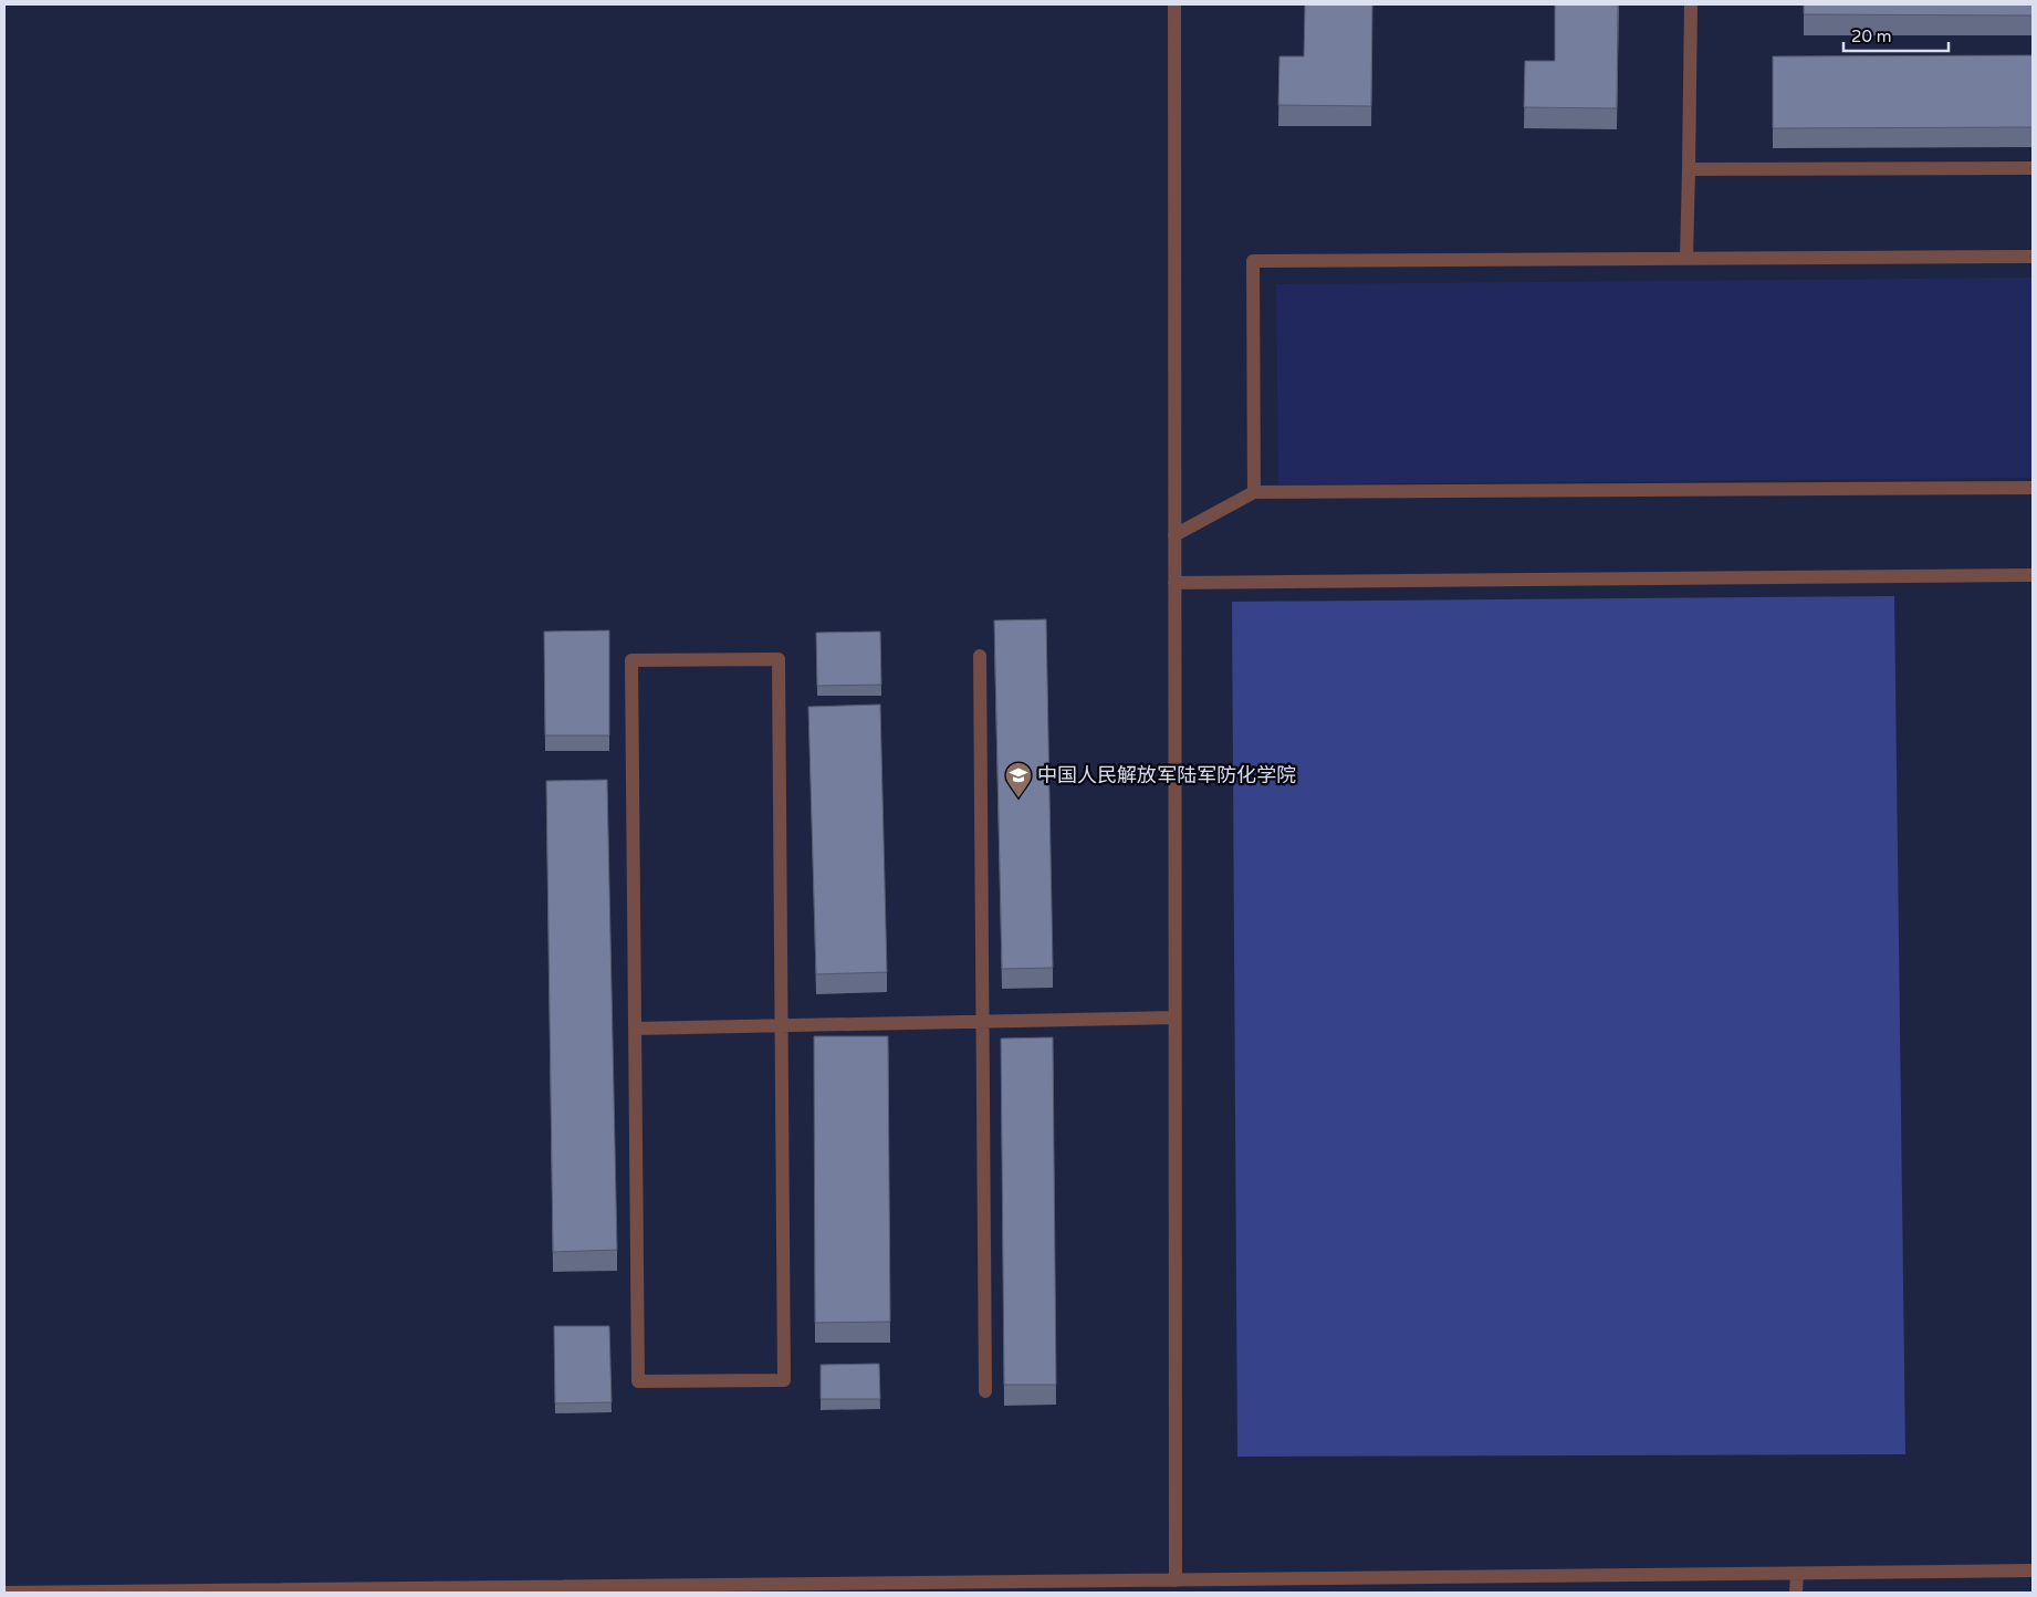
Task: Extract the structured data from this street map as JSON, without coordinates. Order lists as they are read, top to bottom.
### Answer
{
  "places": {
    "school or university": ["中国人民解放军陆军防化学院"]
  },
  "scale_bar": "20 m"
}
